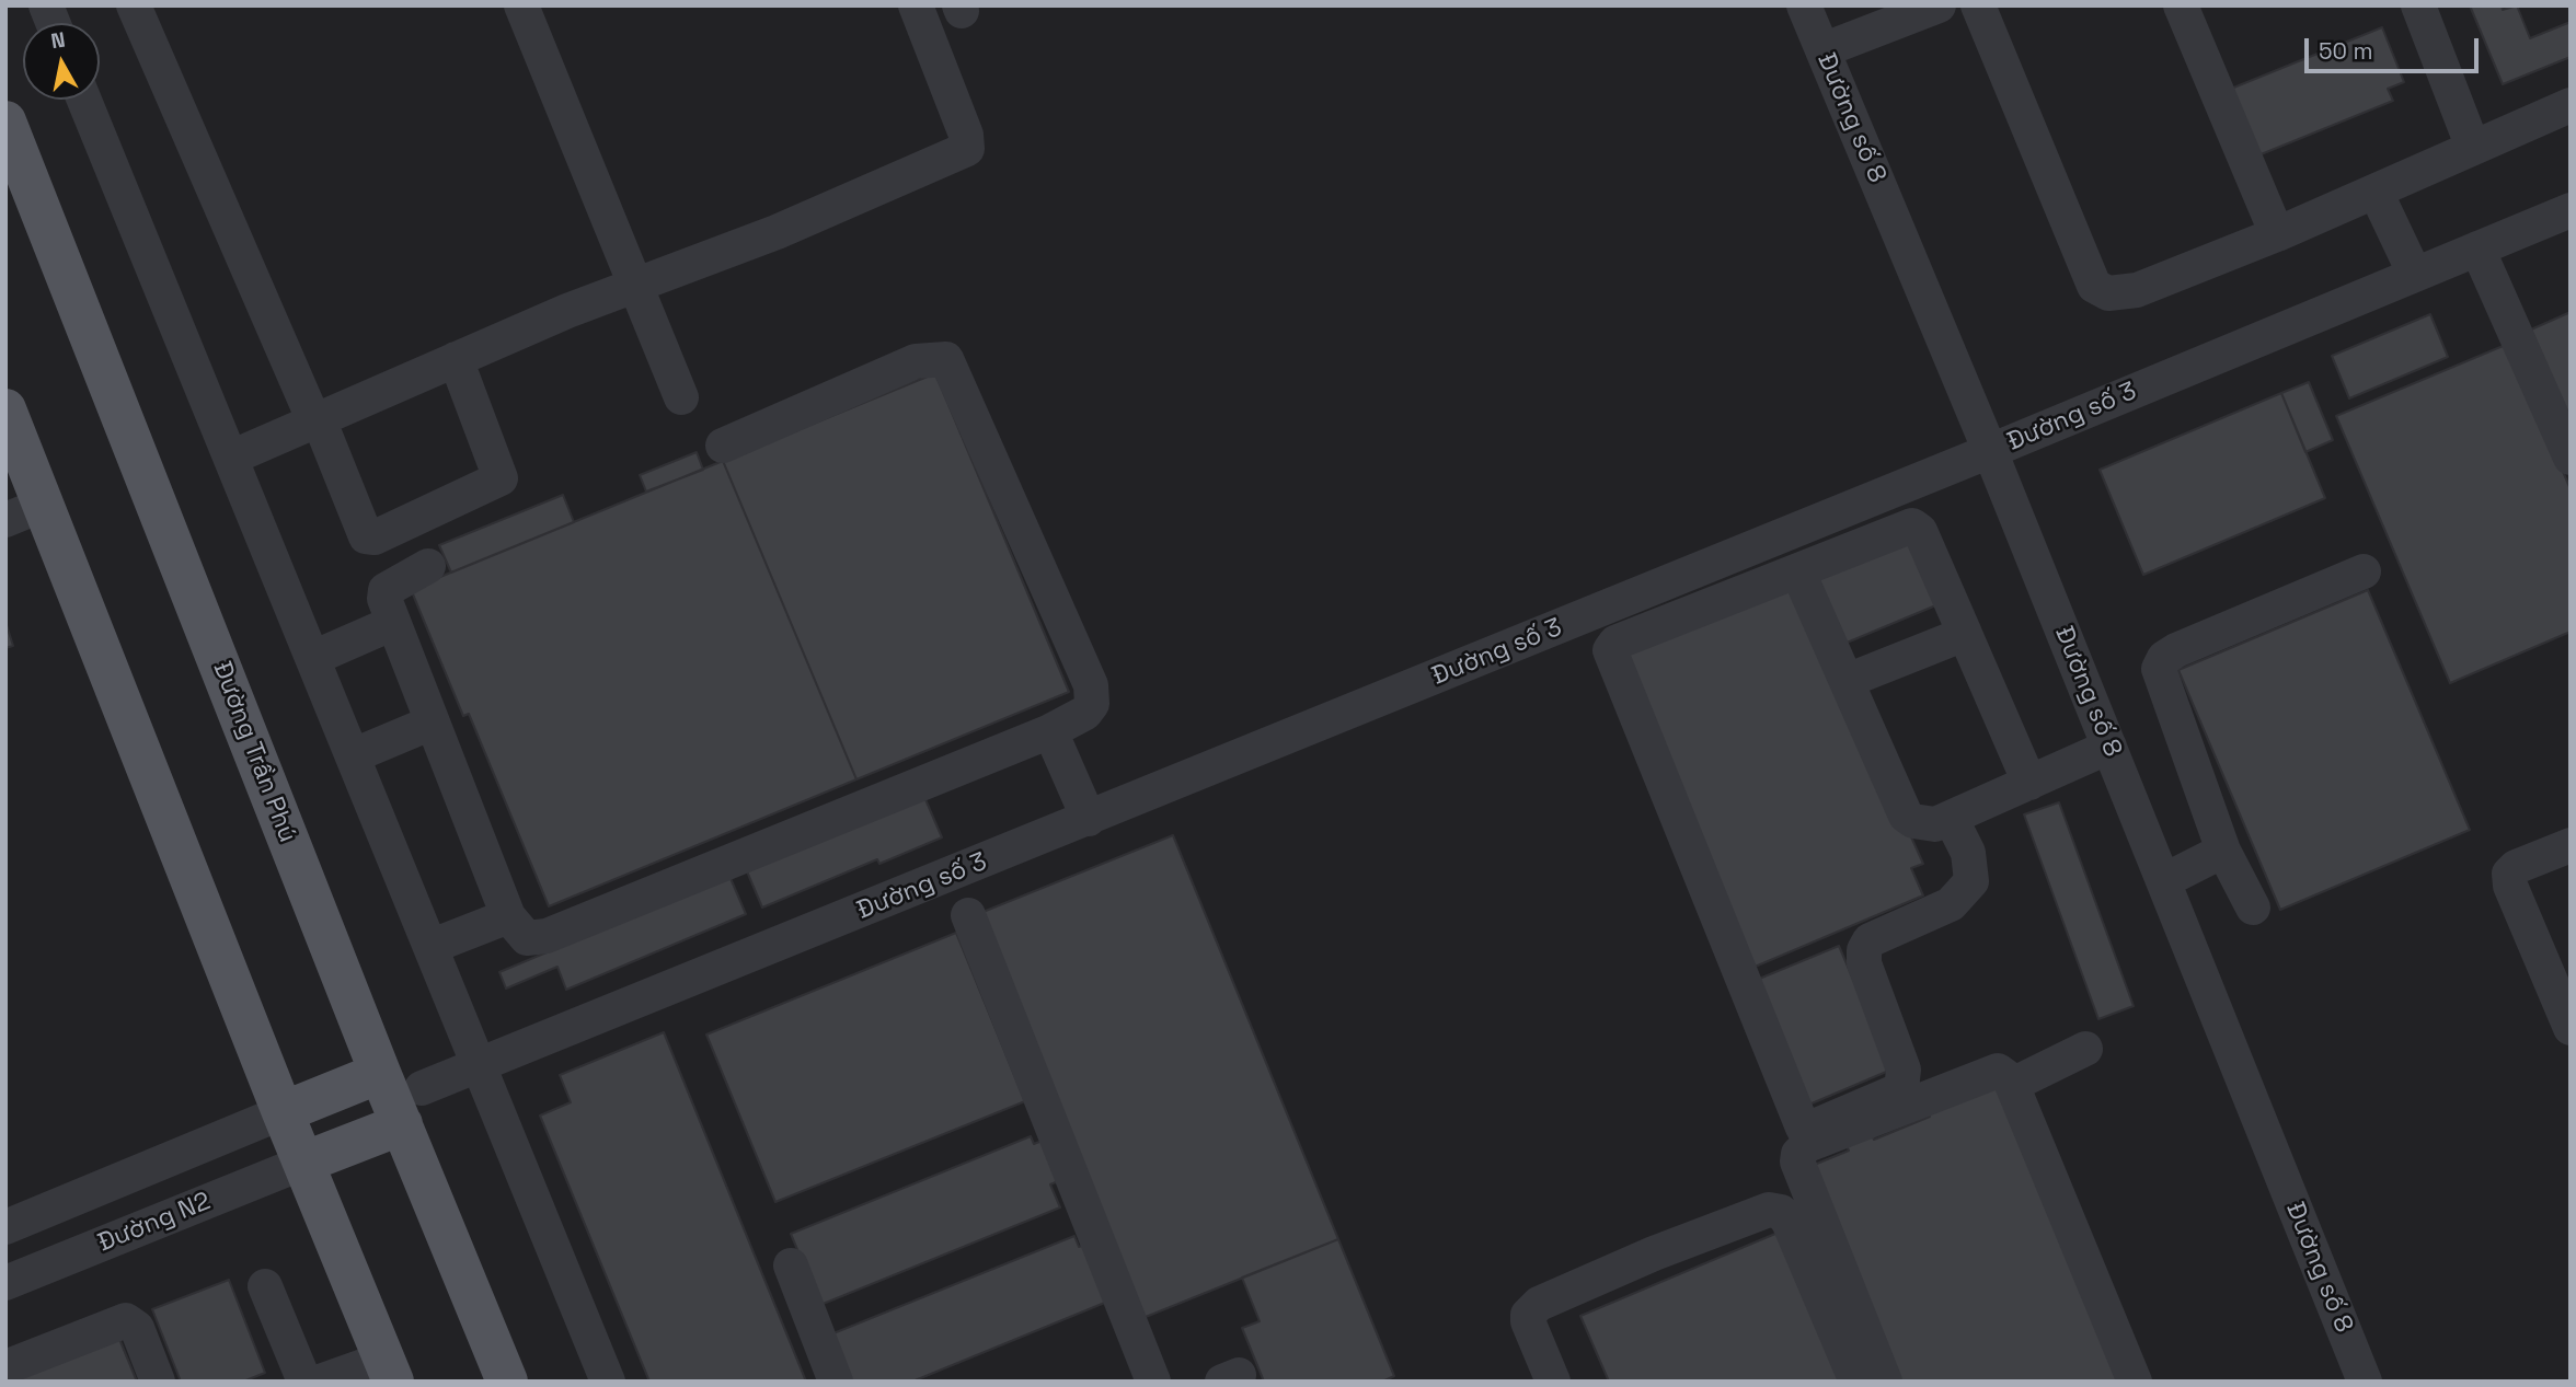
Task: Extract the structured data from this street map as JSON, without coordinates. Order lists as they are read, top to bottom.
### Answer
{
  "streets": {
    "main road": ["Đường Trần Phú"],
    "street": ["Đường số 8", "Đường số 3", "Đường N2"]
  },
  "crossings": [
    ["Đường số 8", "Đường số 3"]
  ],
  "scale_bar": "50 m",
  "north": "top"
}
